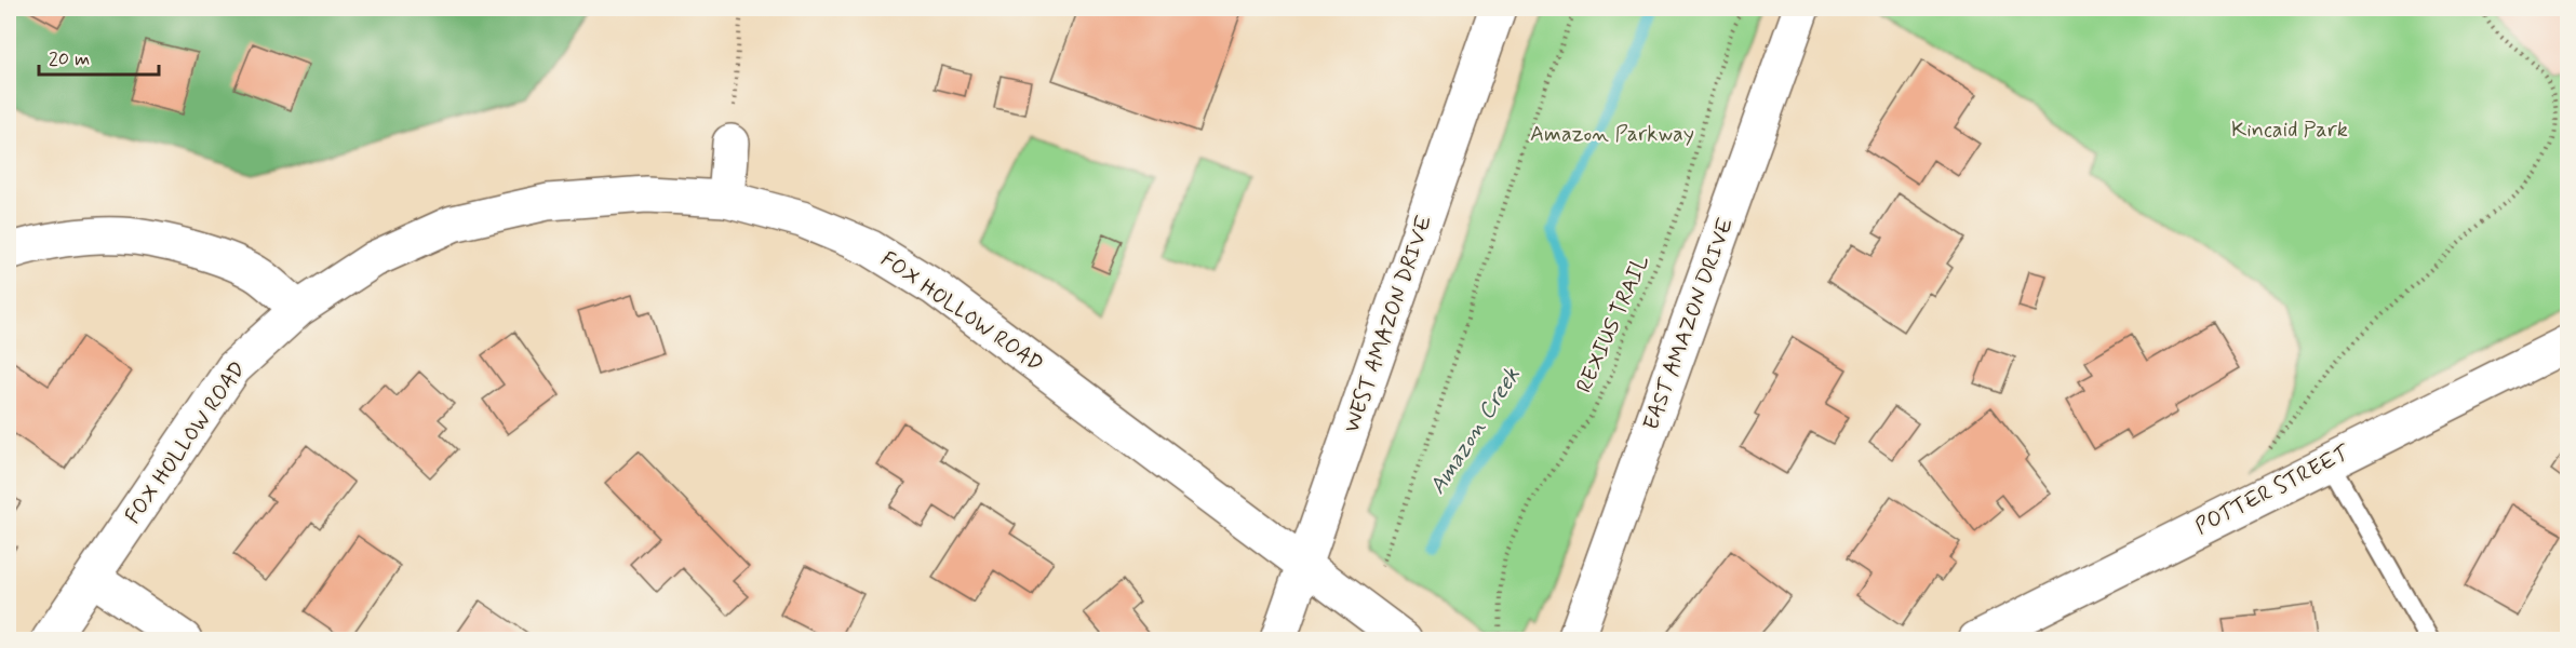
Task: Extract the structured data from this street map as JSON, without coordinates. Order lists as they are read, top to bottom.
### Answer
{
  "streets": {
    "main road": [
      "FOX HOLLOW ROAD",
      "WEST AMAZON DRIVE",
      "EAST AMAZON DRIVE",
      "POTTER STREET"
    ],
    "path": ["REXIUS TRAIL"]
  },
  "crossings": [
    ["FOX HOLLOW ROAD", "WEST AMAZON DRIVE"]
  ],
  "water": ["Amazon Creek"],
  "parks": ["Kincaid Park", "Amazon Parkway"],
  "scale_bar": "20 m"
}
